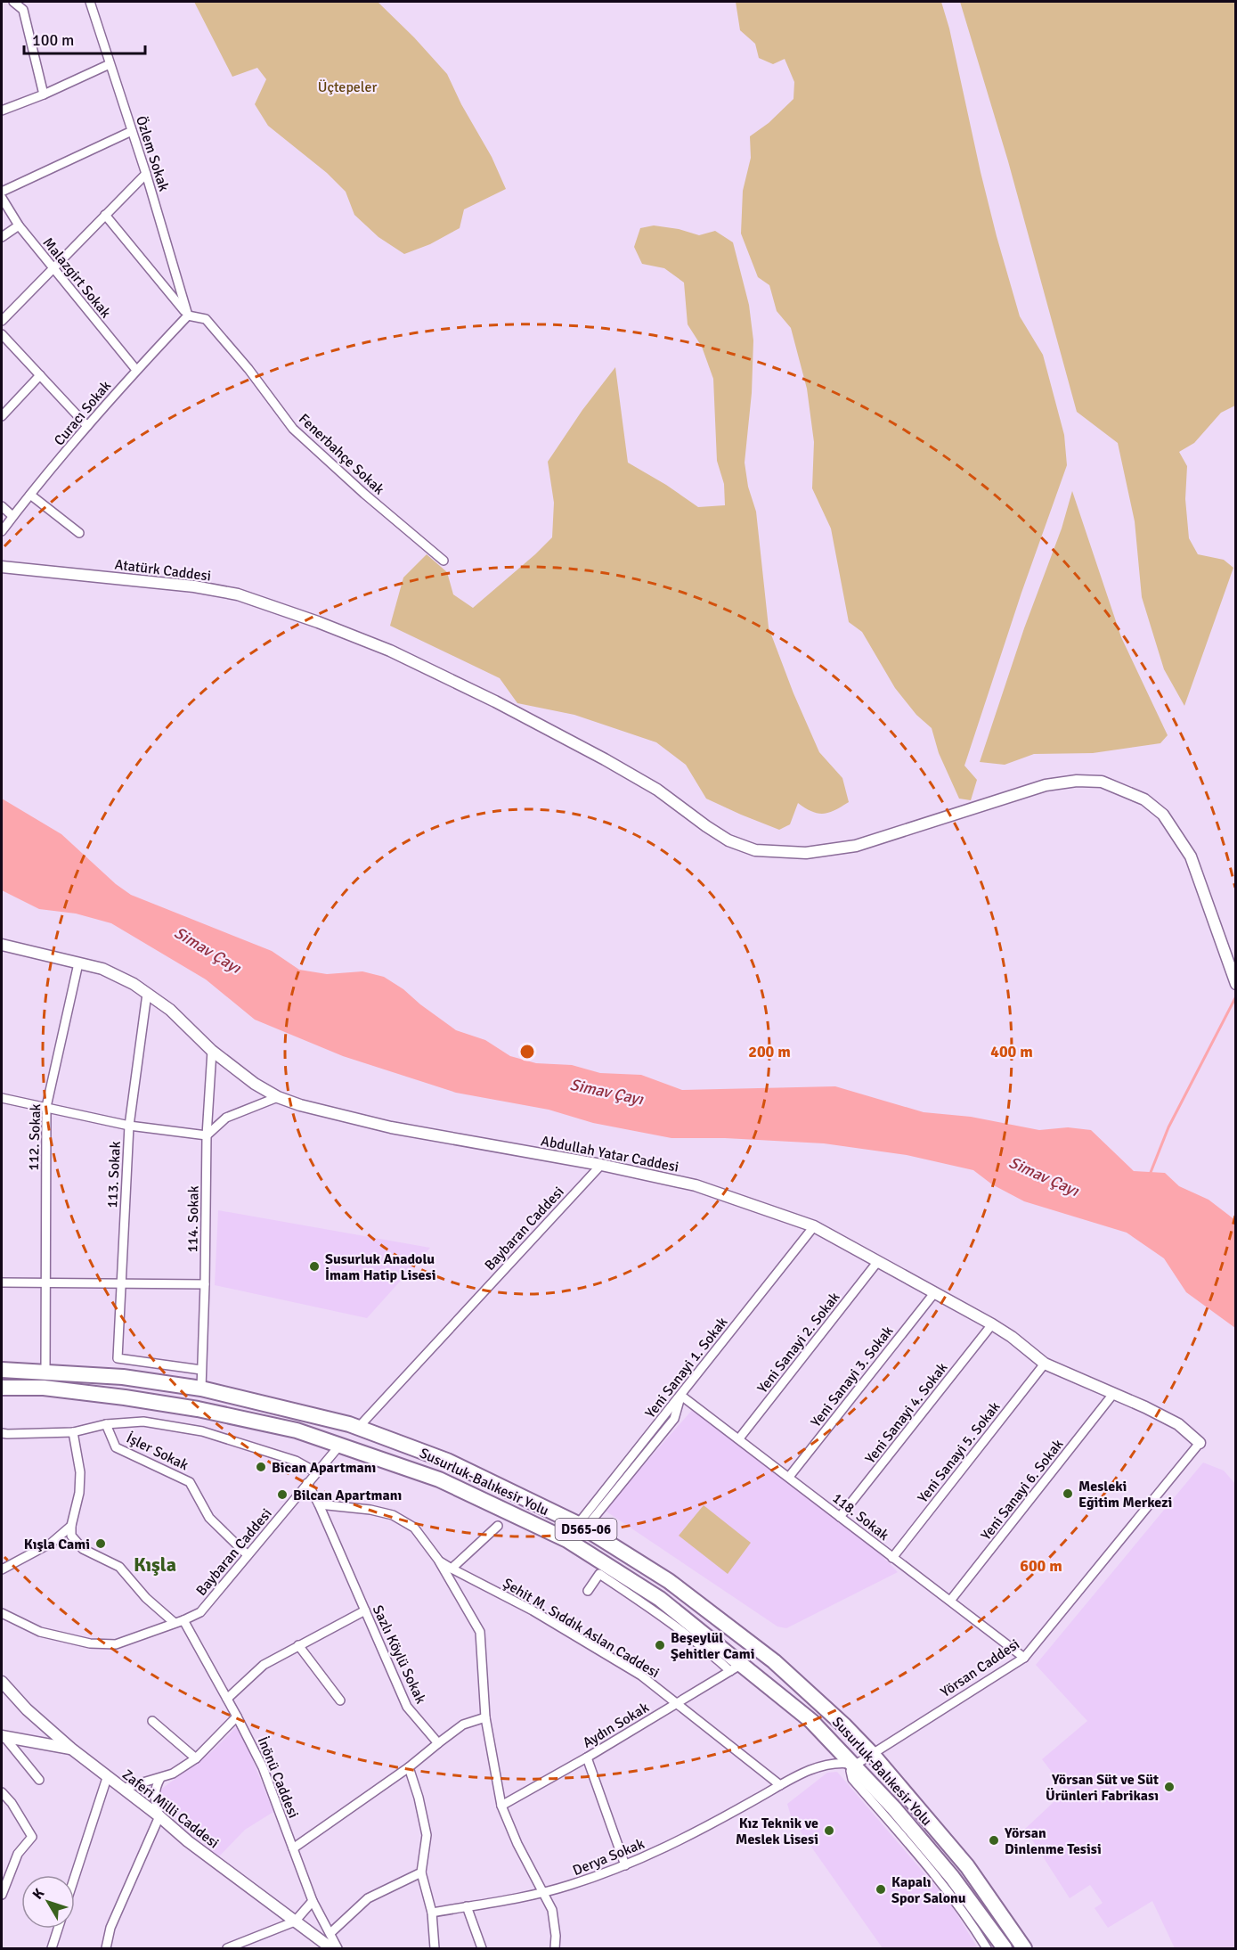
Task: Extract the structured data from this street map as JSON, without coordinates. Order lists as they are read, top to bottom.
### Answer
{
  "streets": {
    "highway": ["Susurluk-Balıkesir Yolu", "D565-06"],
    "street": [
      "Özlem Sokak",
      "Malazgirt Sokak",
      "Curacı Sokak",
      "Fenerbahçe Sokak",
      "Atatürk Caddesi",
      "112. Sokak",
      "Abdullah Yatar Caddesi",
      "113. Sokak",
      "114. Sokak",
      "Baybaran Caddesi",
      "Yeni Sanayi 2. Sokak",
      "Yeni Sanayi 1. Sokak",
      "Yeni Sanayi 3. Sokak",
      "Yeni Sanayi 4. Sokak",
      "İşler Sokak",
      "Yeni Sanayi 5. Sokak",
      "Yeni Sanayi 6. Sokak",
      "118. Sokak",
      "Şehit M. Sıddık Aslan Caddesi",
      "Sazlı Köylü Sokak",
      "Yörsan Caddesi",
      "Aydın Sokak",
      "İnönü Caddesi",
      "Zaferi Milli Caddesi",
      "Derya Sokak"
    ]
  },
  "crossings": [
    ["Özlem Sokak", "Curacı Sokak"],
    ["Özlem Sokak", "Fenerbahçe Sokak"],
    ["Malazgirt Sokak", "Curacı Sokak"],
    ["Curacı Sokak", "Fenerbahçe Sokak"],
    ["112. Sokak", "Abdullah Yatar Caddesi"],
    ["112. Sokak", "Susurluk-Balıkesir Yolu"],
    ["Abdullah Yatar Caddesi", "113. Sokak"],
    ["Abdullah Yatar Caddesi", "114. Sokak"],
    ["Abdullah Yatar Caddesi", "Baybaran Caddesi"],
    ["Abdullah Yatar Caddesi", "Yeni Sanayi 2. Sokak"],
    ["Abdullah Yatar Caddesi", "Yeni Sanayi 1. Sokak"],
    ["Abdullah Yatar Caddesi", "Yeni Sanayi 3. Sokak"],
    ["Abdullah Yatar Caddesi", "Yeni Sanayi 4. Sokak"],
    ["Abdullah Yatar Caddesi", "Yeni Sanayi 5. Sokak"],
    ["Abdullah Yatar Caddesi", "Yeni Sanayi 6. Sokak"],
    ["Abdullah Yatar Caddesi", "Yörsan Caddesi"],
    ["113. Sokak", "114. Sokak"],
    ["114. Sokak", "Susurluk-Balıkesir Yolu"],
    ["Baybaran Caddesi", "İşler Sokak"],
    ["Baybaran Caddesi", "Susurluk-Balıkesir Yolu"],
    ["Baybaran Caddesi", "Sazlı Köylü Sokak"],
    ["Baybaran Caddesi", "İnönü Caddesi"],
    ["Yeni Sanayi 2. Sokak", "118. Sokak"],
    ["Yeni Sanayi 1. Sokak", "Susurluk-Balıkesir Yolu"],
    ["Yeni Sanayi 1. Sokak", "118. Sokak"],
    ["Yeni Sanayi 3. Sokak", "118. Sokak"],
    ["Yeni Sanayi 4. Sokak", "118. Sokak"],
    ["Yeni Sanayi 5. Sokak", "118. Sokak"],
    ["Susurluk-Balıkesir Yolu", "Yörsan Caddesi"],
    ["Susurluk-Balıkesir Yolu", "Aydın Sokak"],
    ["Yeni Sanayi 6. Sokak", "118. Sokak"],
    ["118. Sokak", "Yörsan Caddesi"],
    ["Şehit M. Sıddık Aslan Caddesi", "Aydın Sokak"],
    ["Şehit M. Sıddık Aslan Caddesi", "Derya Sokak"]
  ],
  "districts": ["Kışla"],
  "water": ["Simav Çayı"],
  "parks": ["Üçtepeler"],
  "places": [
    "Susurluk Anadolu İmam Hatip Lisesi",
    "Bican Apartmanı",
    "Mesleki Eğitim Merkezi",
    "Bilcan Apartmanı",
    "Kışla Cami",
    "Beşeylül Şehitler Cami",
    "Yörsan Süt ve Süt Ürünleri Fabrikası",
    "Kız Teknik ve Meslek Lisesi",
    "Yörsan Dinlenme Tesisi",
    "Kapalı Spor Salonu"
  ],
  "scale_bar": "100 m",
  "north": "top left",
  "rings": ["200 m", "400 m", "600 m"]
}
